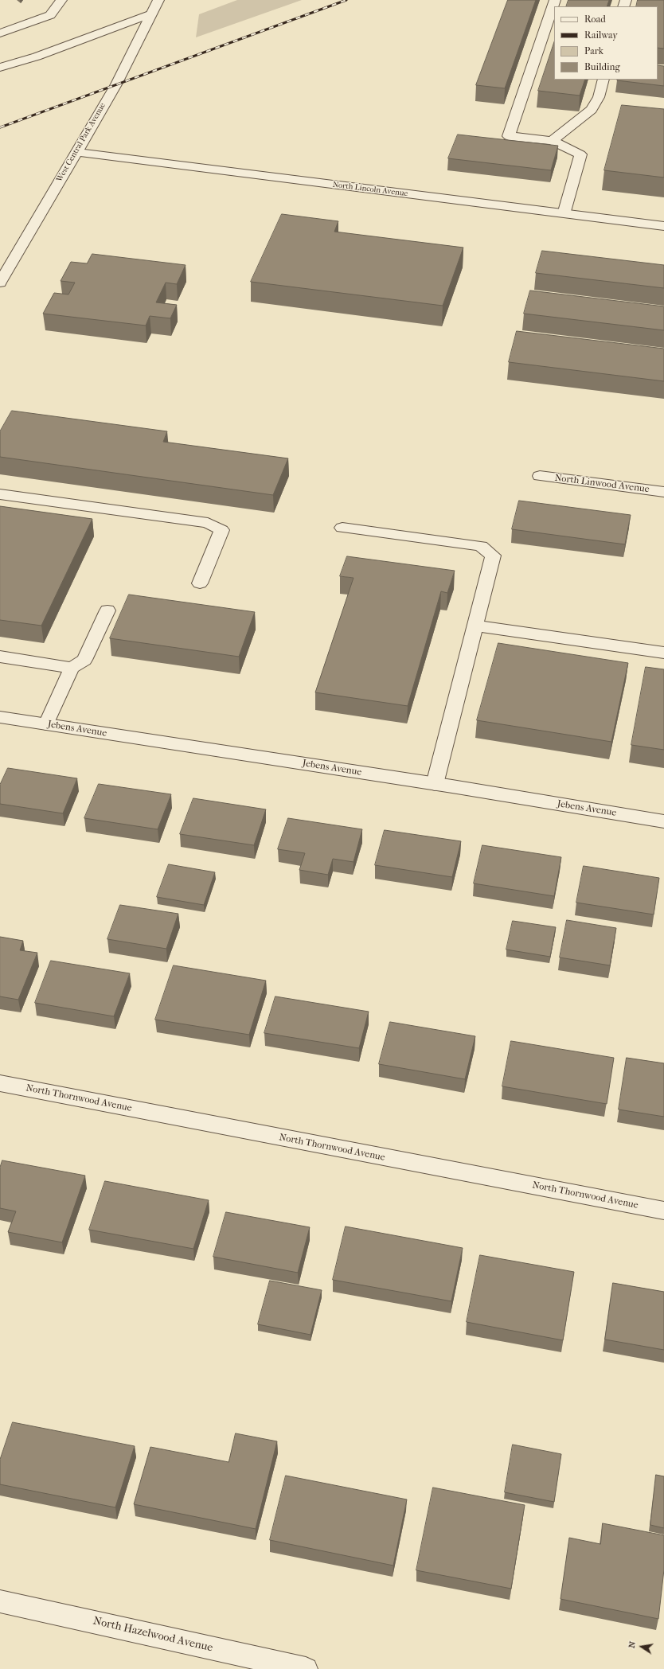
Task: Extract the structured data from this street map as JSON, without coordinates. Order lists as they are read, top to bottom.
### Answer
{
  "streets": {
    "street": [
      "West Central Park Avenue",
      "North Lincoln Avenue",
      "North Linwood Avenue",
      "Jebens Avenue",
      "North Thornwood Avenue",
      "North Hazelwood Avenue"
    ]
  },
  "crossings": [
    ["West Central Park Avenue", "North Lincoln Avenue"]
  ],
  "legend": [
    "Road",
    "Railway",
    "Park",
    "Building"
  ],
  "north": "left"
}
